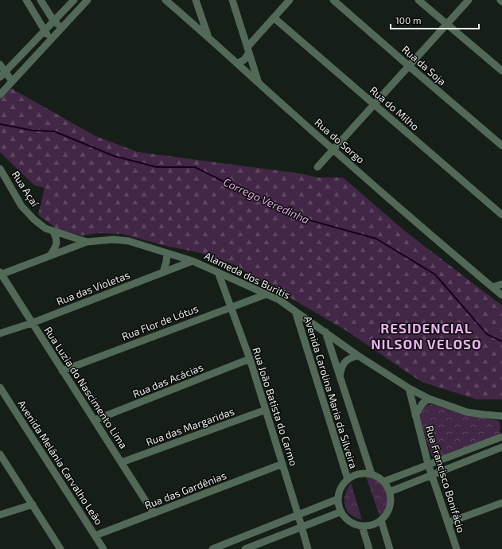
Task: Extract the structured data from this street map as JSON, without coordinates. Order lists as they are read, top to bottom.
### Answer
{
  "streets": {
    "street": [
      "Rua da Soja",
      "Rua do Milho",
      "Rua do Sorgo",
      "Rua Açaí",
      "Alameda dos Buritis",
      "Rua das Violetas",
      "Rua Flor de Lótus",
      "Rua das Acácias",
      "Rua Luzia do Nascimento Lima",
      "Avenida Carolina Maria da Silveira",
      "Rua João Batista do Carmo",
      "Rua das Margaridas",
      "Avenida Melânia Carvalho Leão",
      "Rua Francisco Bonifácio",
      "Rua das Gardênias"
    ]
  },
  "crossings": [
    ["Rua Açaí", "Alameda dos Buritis"],
    ["Alameda dos Buritis", "Rua das Violetas"],
    ["Alameda dos Buritis", "Rua Flor de Lótus"],
    ["Alameda dos Buritis", "Rua Luzia do Nascimento Lima"],
    ["Alameda dos Buritis", "Avenida Carolina Maria da Silveira"],
    ["Alameda dos Buritis", "Rua João Batista do Carmo"],
    ["Alameda dos Buritis", "Rua Francisco Bonifácio"],
    ["Rua das Violetas", "Rua Luzia do Nascimento Lima"],
    ["Rua Flor de Lótus", "Rua Luzia do Nascimento Lima"],
    ["Rua Flor de Lótus", "Rua João Batista do Carmo"],
    ["Rua das Acácias", "Rua Luzia do Nascimento Lima"],
    ["Rua das Acácias", "Rua João Batista do Carmo"],
    ["Rua Luzia do Nascimento Lima", "Rua das Margaridas"],
    ["Rua Luzia do Nascimento Lima", "Rua das Gardênias"],
    ["Rua João Batista do Carmo", "Rua das Margaridas"],
    ["Rua João Batista do Carmo", "Rua das Gardênias"],
    ["Avenida Melânia Carvalho Leão", "Rua das Gardênias"]
  ],
  "districts": ["RESIDENCIAL NILSON VELOSO"],
  "water": ["Corrego Veredinha"],
  "scale_bar": "100 m"
}
